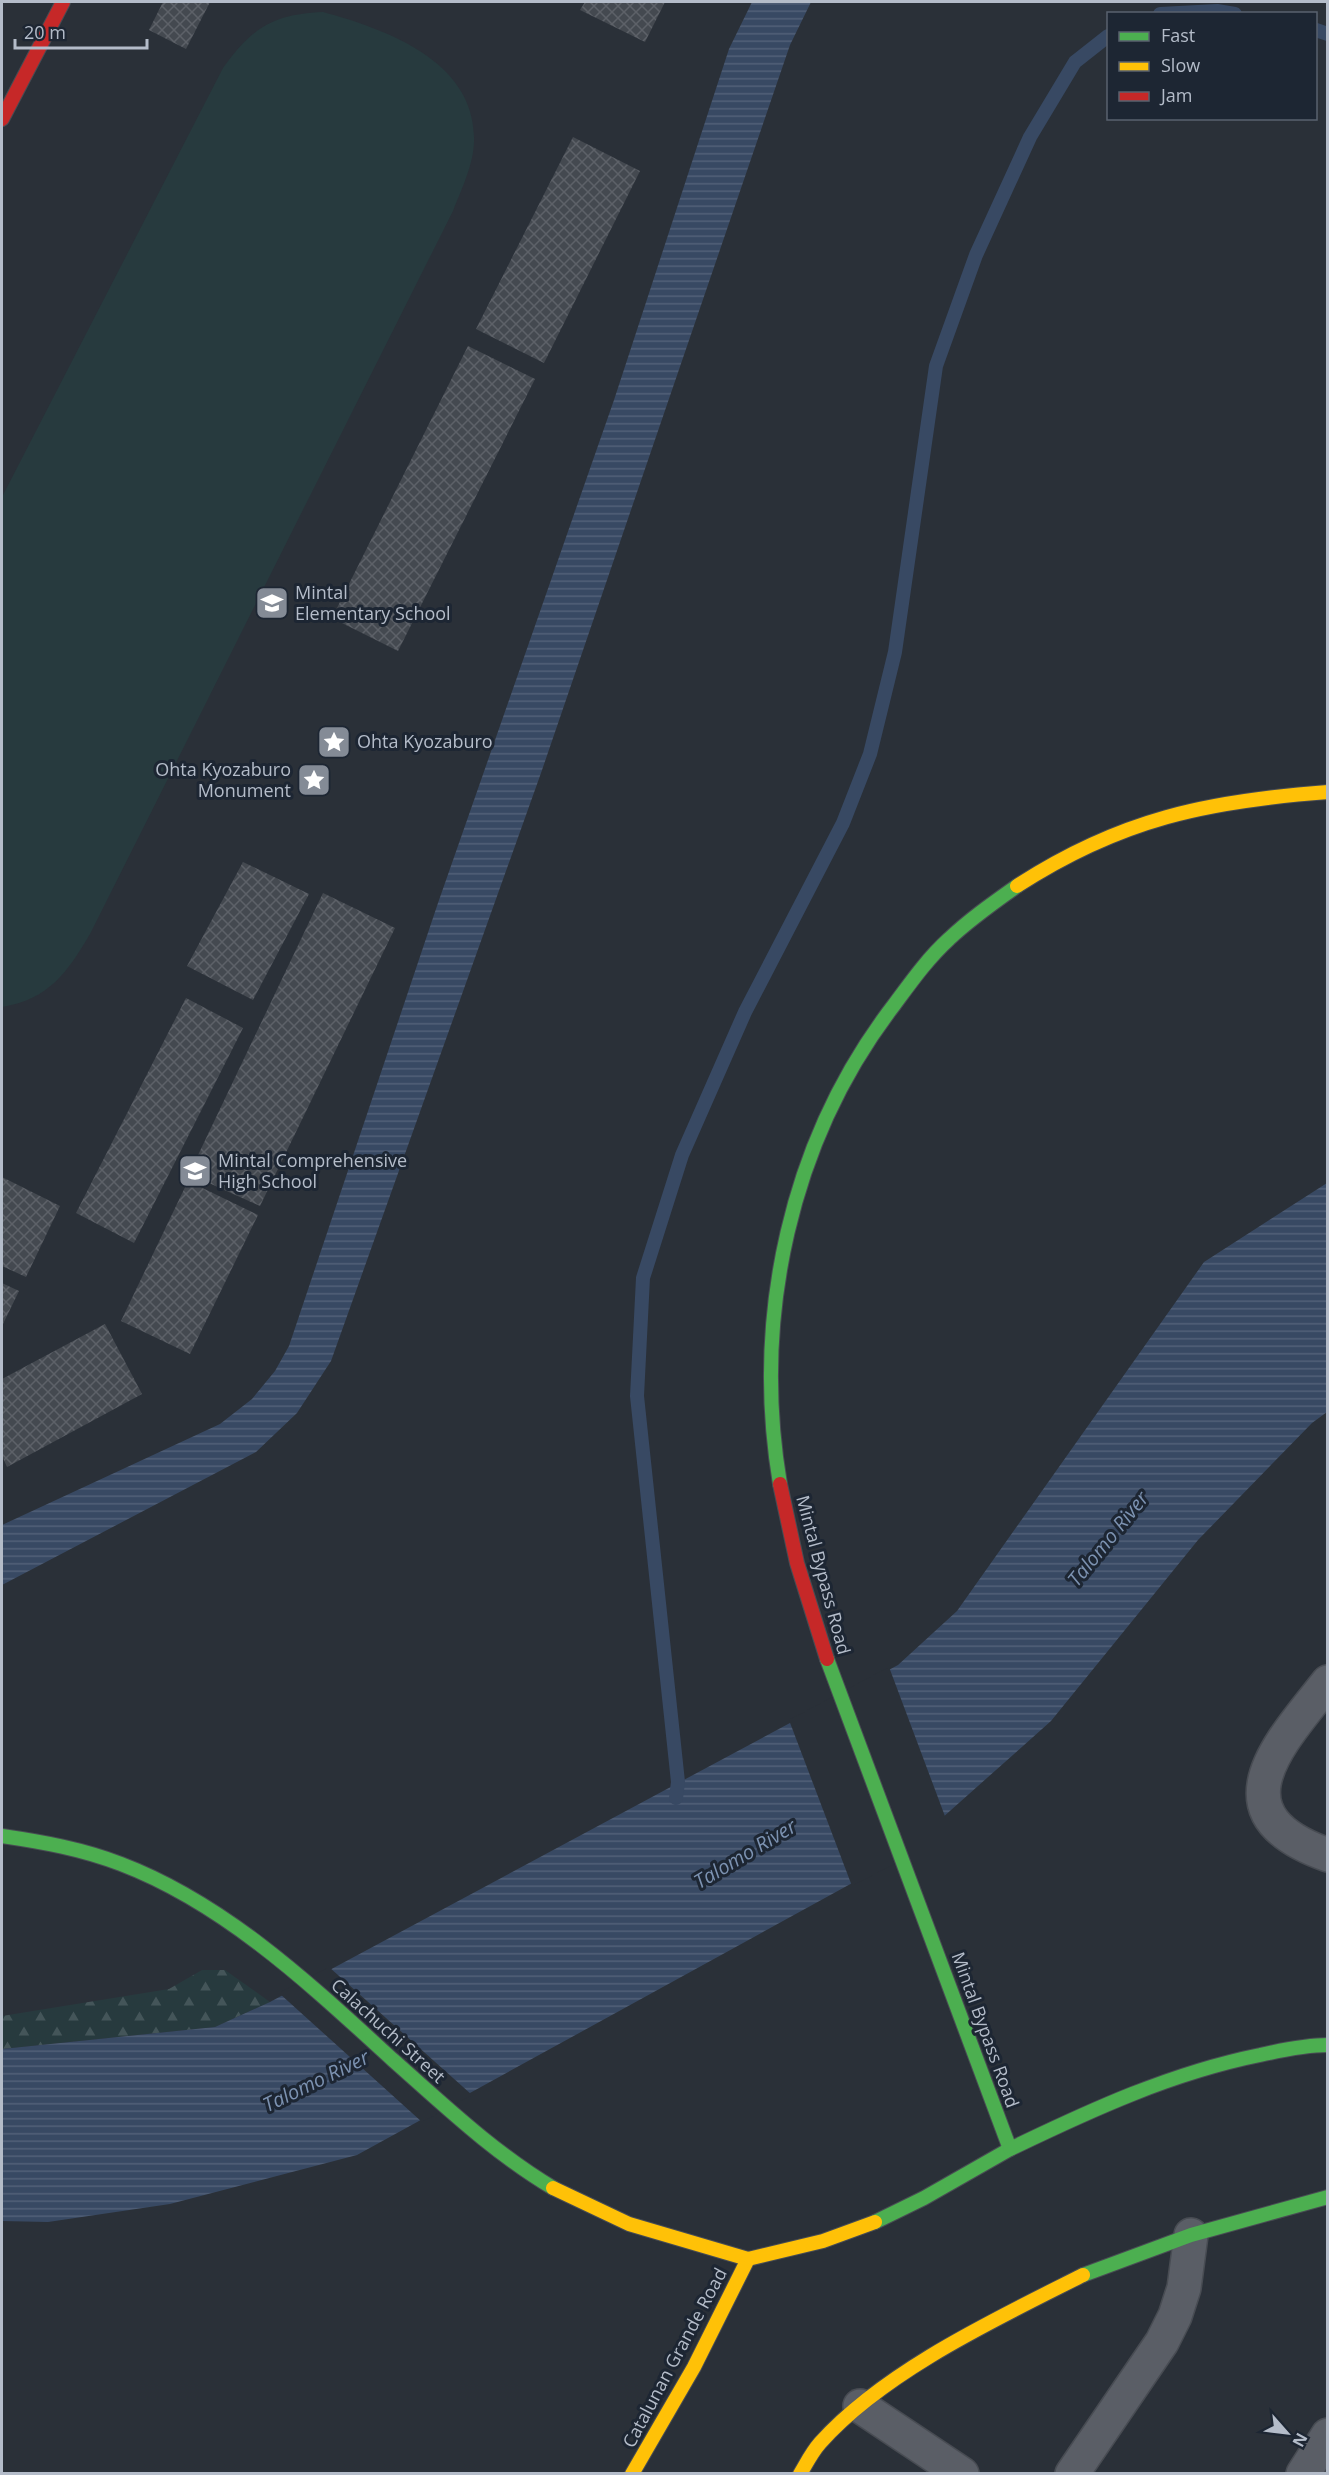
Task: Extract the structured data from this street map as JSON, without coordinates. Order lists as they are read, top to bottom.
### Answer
{
  "streets": {
    "main road": ["Mintal Bypass Road", "Calachuchi Street", "Catalunan Grande Road"]
  },
  "crossings": [
    ["Calachuchi Street", "Catalunan Grande Road"]
  ],
  "water": ["Talomo River"],
  "places": {
    "school or university": ["Mintal Elementary School", "Mintal Comprehensive High School"],
    "place": ["Ohta Kyozaburo", "Ohta Kyozaburo Monument"]
  },
  "legend": ["Fast", "Slow", "Jam"],
  "scale_bar": "20 m",
  "north": "bottom right"
}
